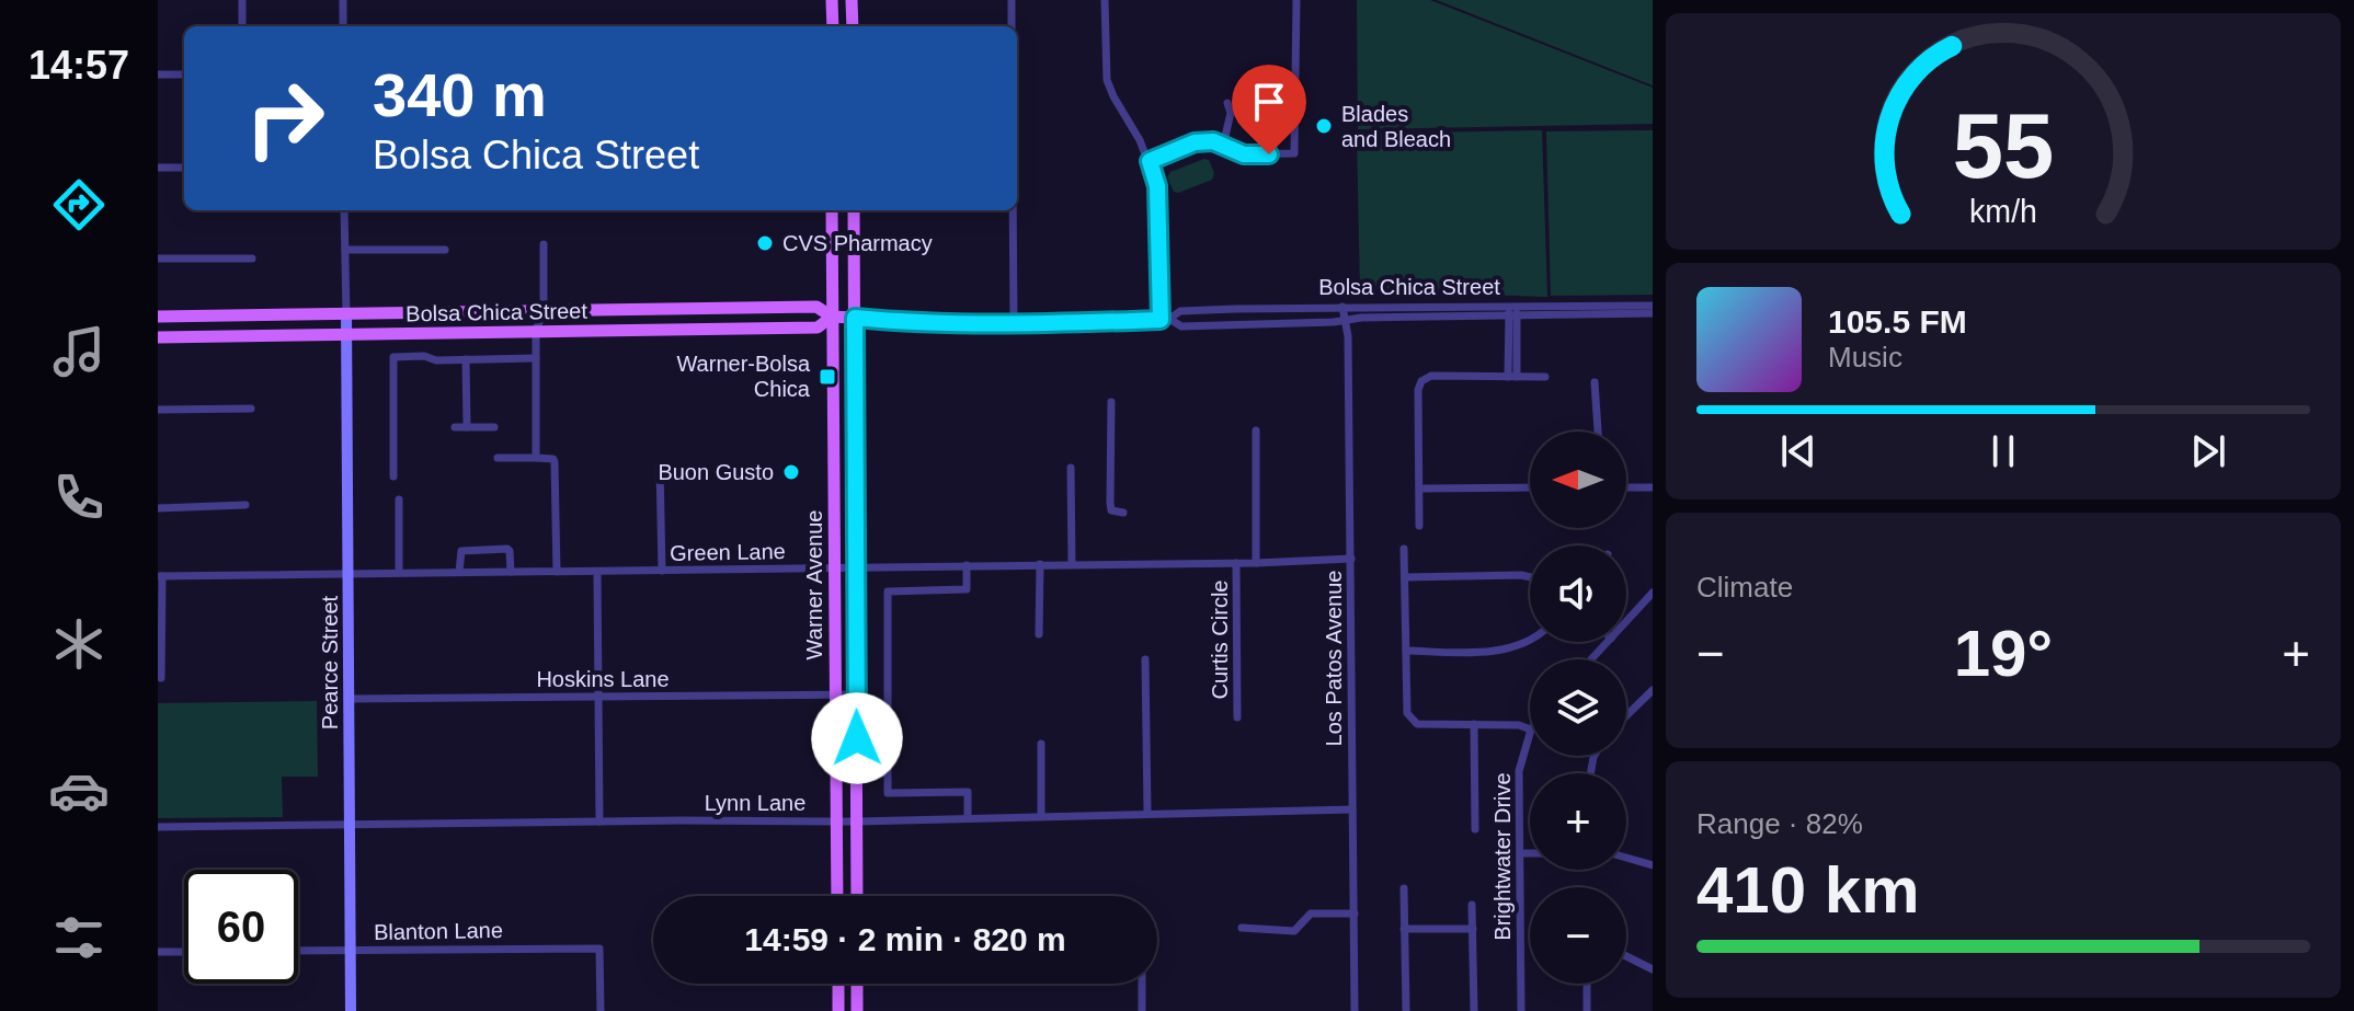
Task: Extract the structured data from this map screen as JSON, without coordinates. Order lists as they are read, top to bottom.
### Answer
{
  "streets": {
    "main road": ["Bolsa Chica Street", "Warner Avenue"],
    "street": [
      "Green Lane",
      "Curtis Circle",
      "Los Patos Avenue",
      "Pearce Street",
      "Hoskins Lane",
      "Lynn Lane",
      "Brightwater Drive",
      "Blanton Lane"
    ]
  },
  "crossings": [
    ["Bolsa Chica Street", "Warner Avenue"],
    ["Bolsa Chica Street", "Los Patos Avenue"],
    ["Bolsa Chica Street", "Pearce Street"],
    ["Green Lane", "Warner Avenue"],
    ["Green Lane", "Curtis Circle"],
    ["Green Lane", "Los Patos Avenue"],
    ["Green Lane", "Pearce Street"],
    ["Warner Avenue", "Hoskins Lane"],
    ["Warner Avenue", "Lynn Lane"],
    ["Los Patos Avenue", "Lynn Lane"],
    ["Pearce Street", "Hoskins Lane"],
    ["Pearce Street", "Lynn Lane"],
    ["Pearce Street", "Blanton Lane"]
  ],
  "places": {
    "other": ["Blades and Bleach", "CVS Pharmacy", "Buon Gusto"],
    "transit": ["Warner-Bolsa Chica"]
  },
  "north": "left",
  "page": {
    "tabs": "14:57",
    "turn": ["340 m", "Bolsa Chica Street"],
    "song": ["105.5 FM", "Music"],
    "map_buttons": ["+", "−"],
    "tile": [
      "Climate",
      ["Range · 82%", "410 km"]
    ],
    "heat": ["−", "19°", "+"],
    "limit": "60",
    "trip": "14:59 · 2 min · 820 m",
    "gauge": ["55", "km/h"]
  }
}
